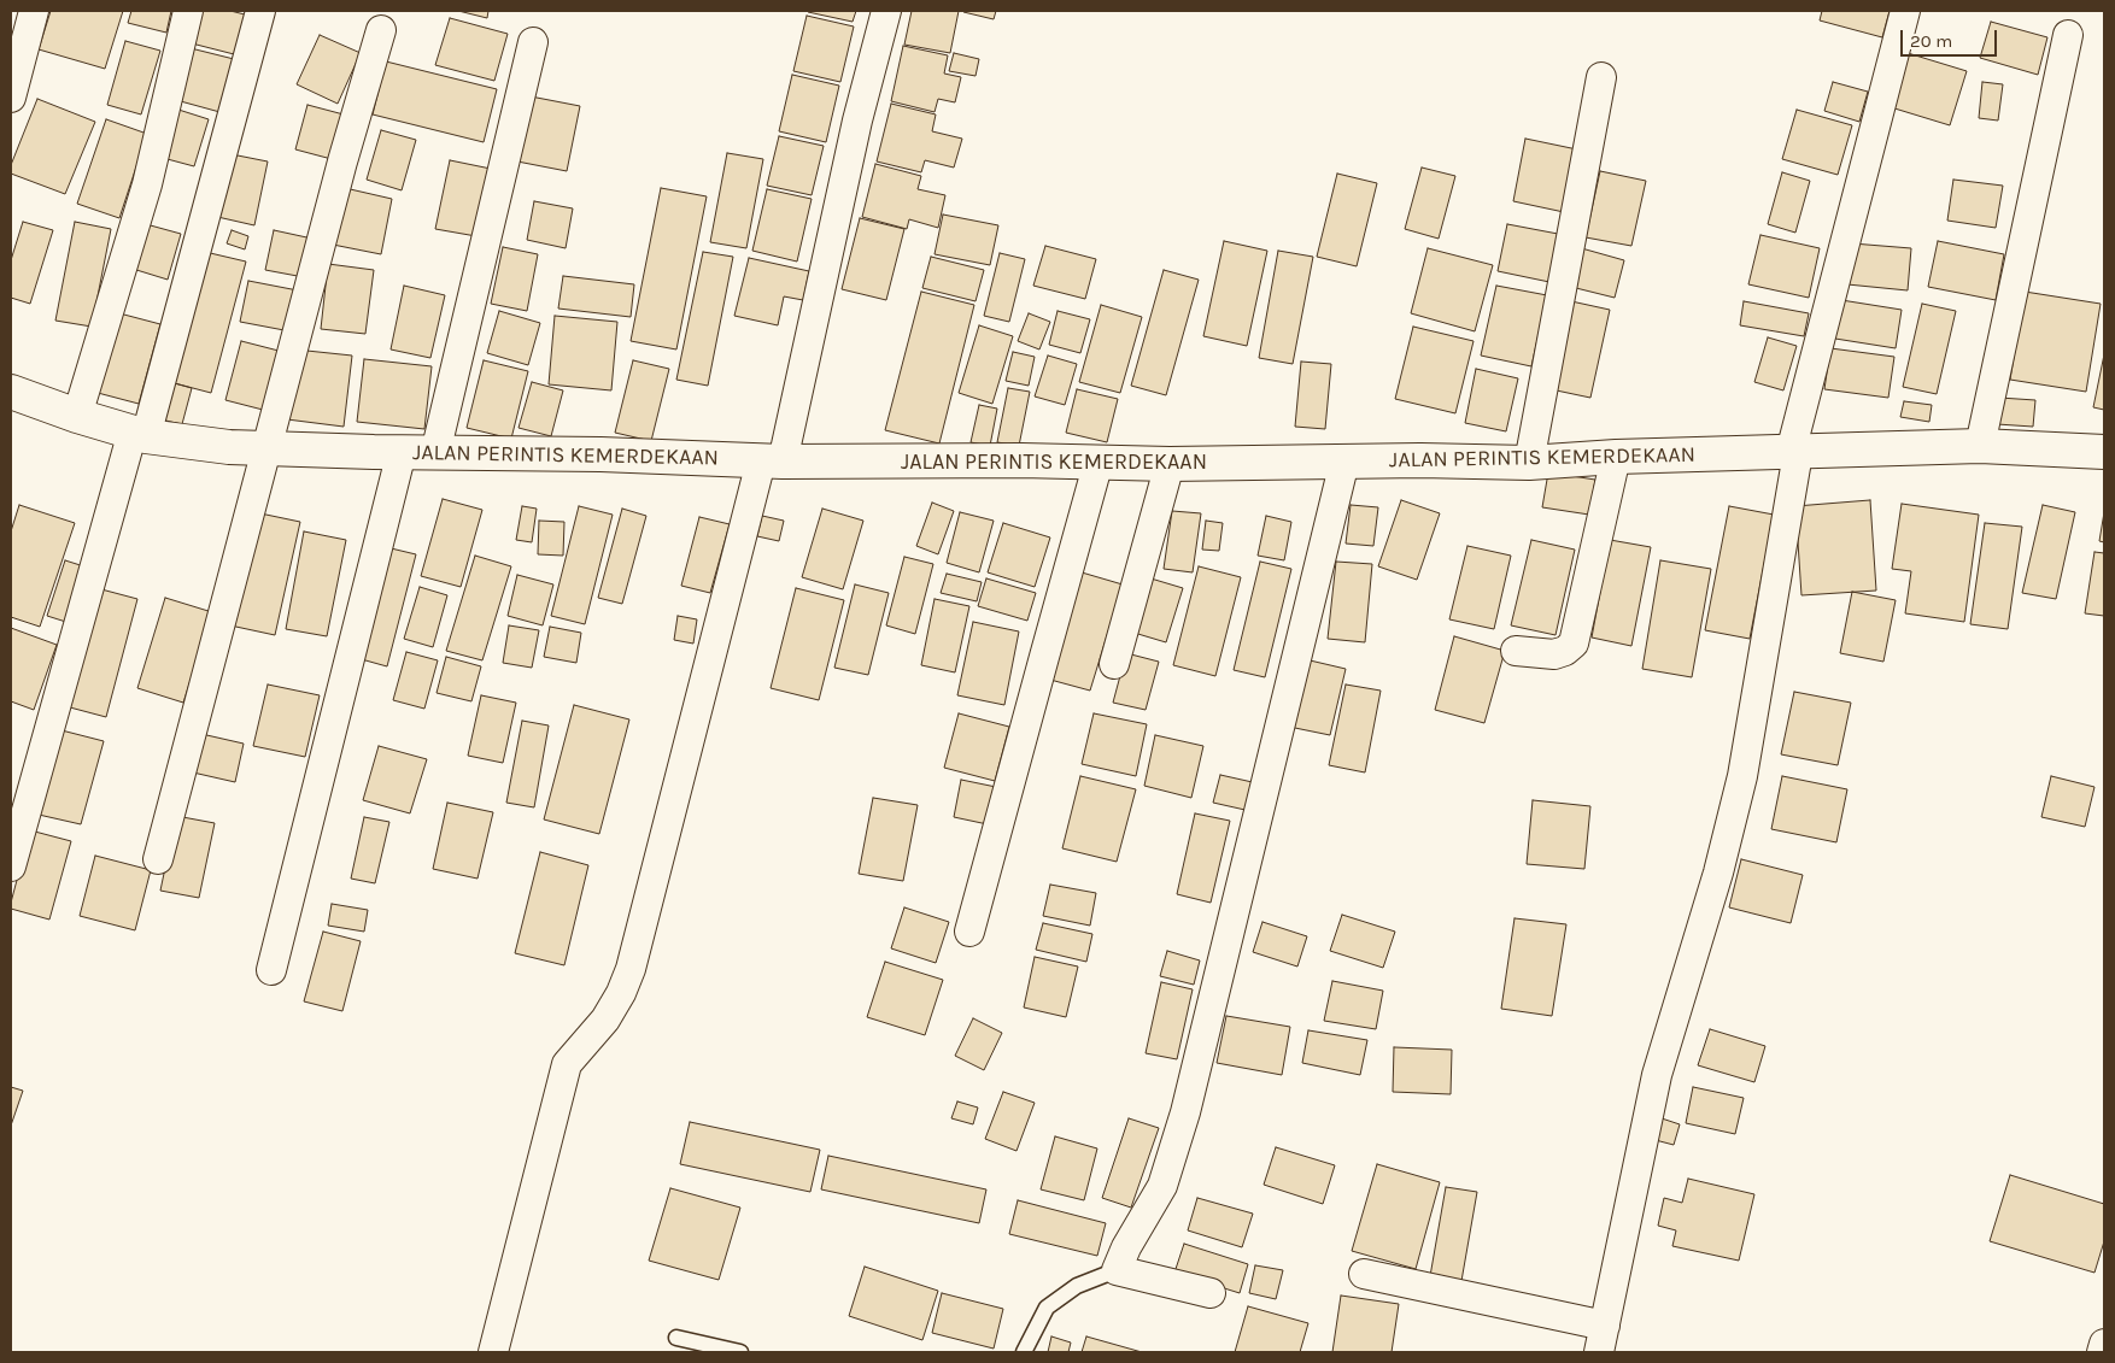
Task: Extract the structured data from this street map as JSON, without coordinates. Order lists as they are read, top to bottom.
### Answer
{
  "streets": {
    "street": ["JALAN PERINTIS KEMERDEKAAN"]
  },
  "scale_bar": "20 m"
}
